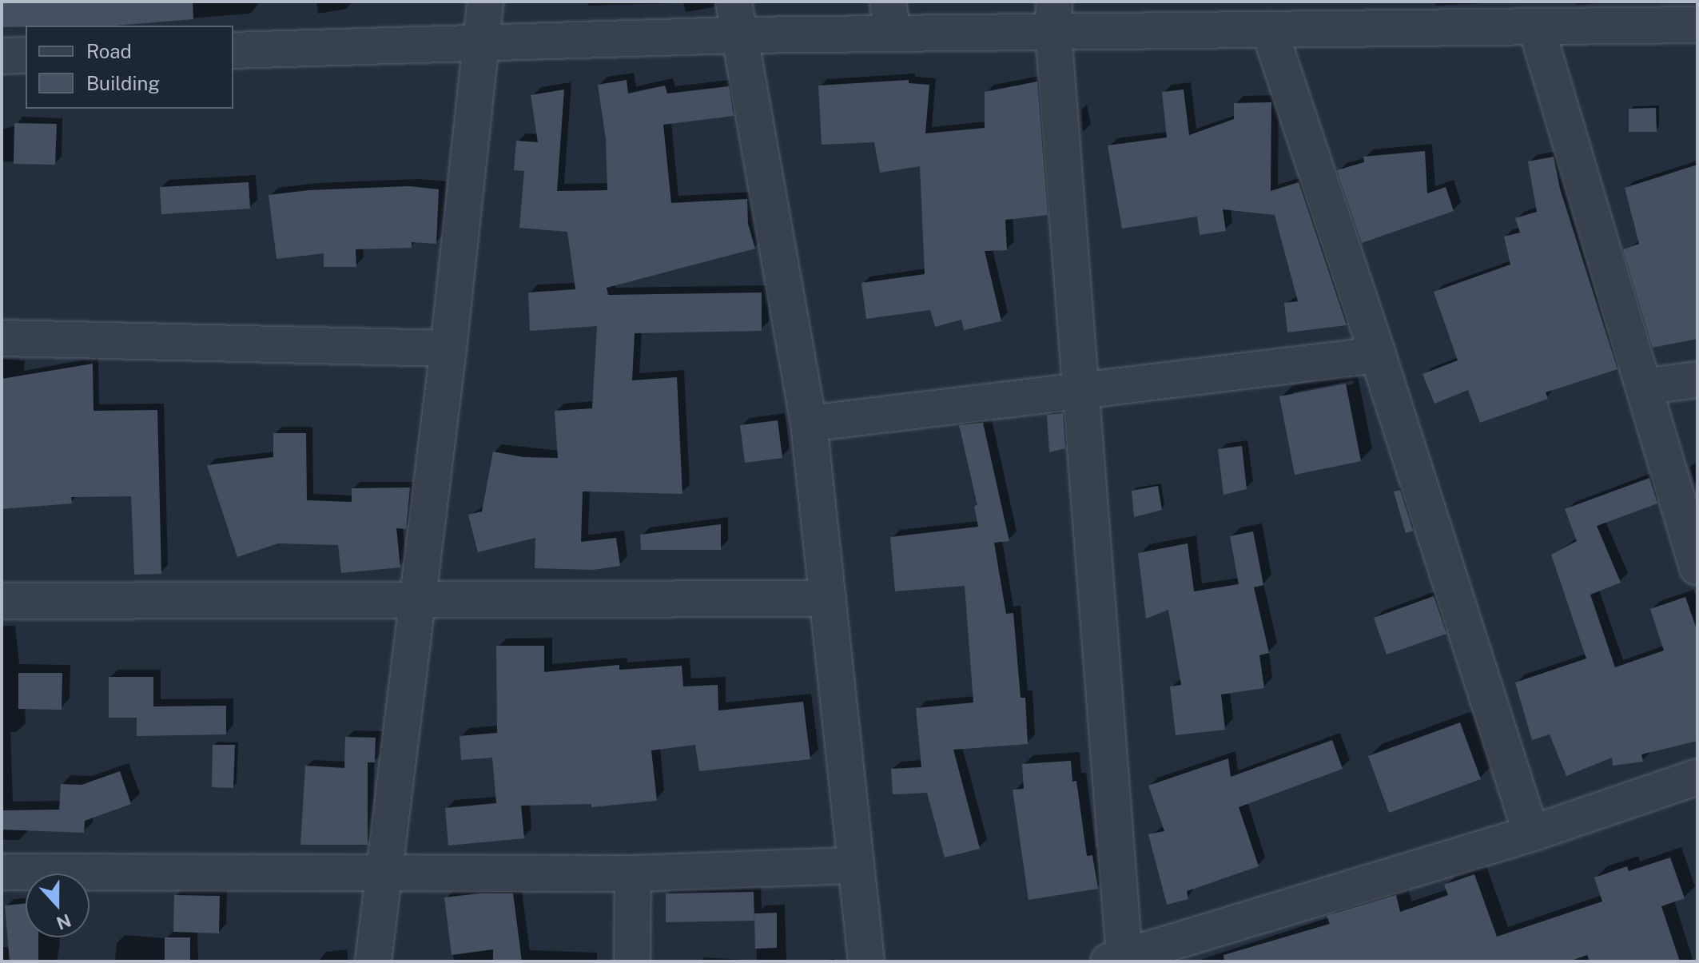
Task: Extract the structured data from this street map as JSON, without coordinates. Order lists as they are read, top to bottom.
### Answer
{
  "legend": ["Road", "Building"],
  "north": "bottom"
}
